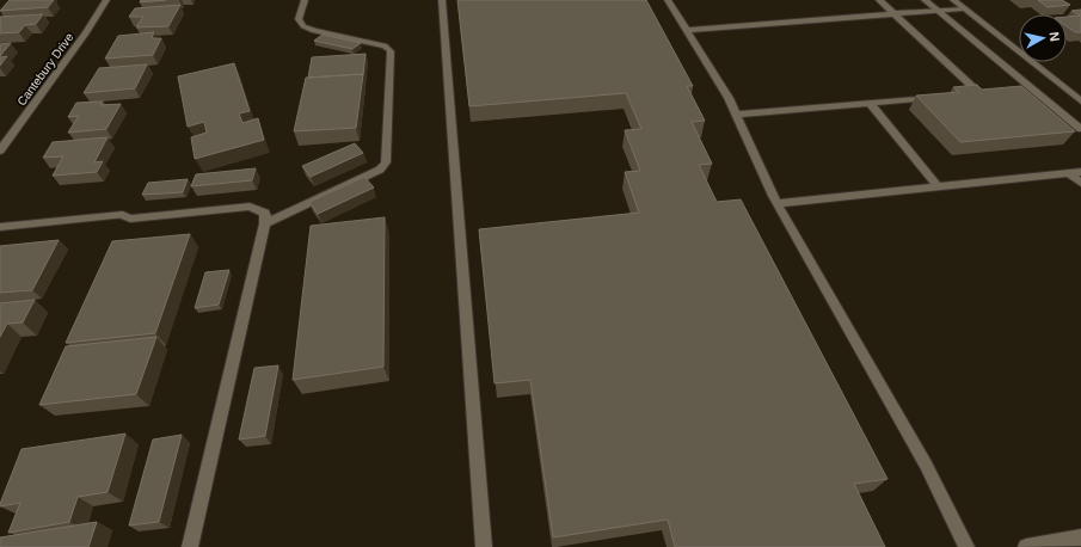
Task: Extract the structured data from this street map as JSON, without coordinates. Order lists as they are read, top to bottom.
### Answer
{
  "streets": {
    "main road": ["Cantebury Drive"]
  },
  "north": "right"
}
